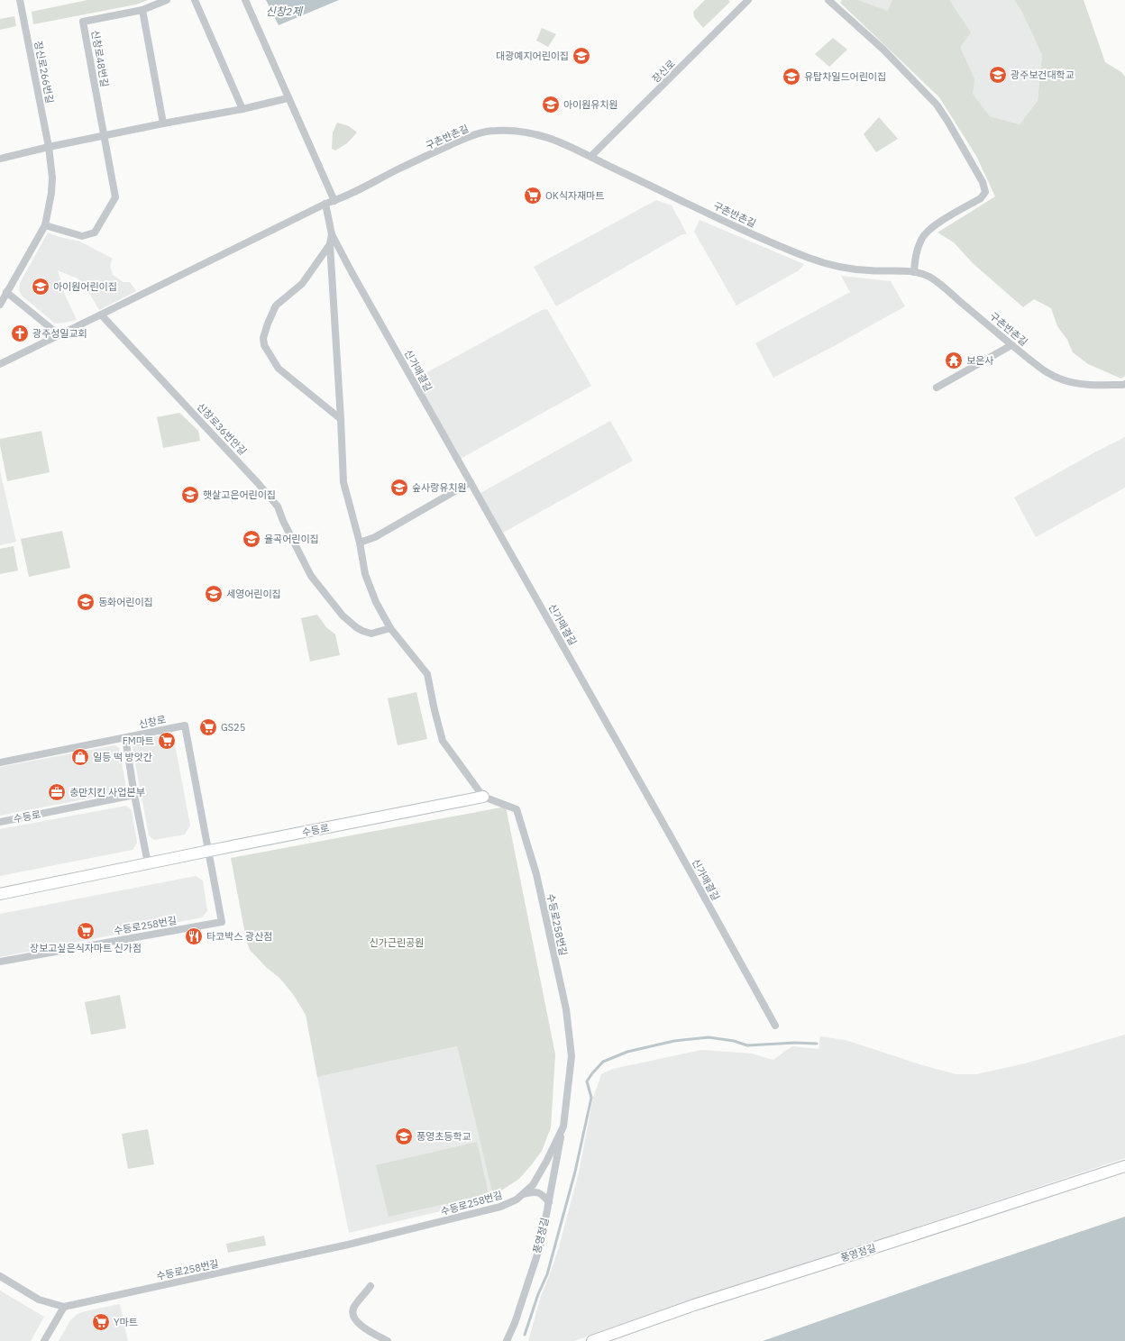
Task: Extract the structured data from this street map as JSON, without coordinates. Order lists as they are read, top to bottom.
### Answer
{
  "streets": {
    "street": [
      "신창로48번길",
      "장신로",
      "장신로266번길",
      "구촌반촌길",
      "신가매결길",
      "신창로36번안길",
      "신창로",
      "수등로",
      "수등로258번길",
      "풍영정길"
    ]
  },
  "crossings": [
    ["신창로48번길", "장신로266번길"],
    ["장신로", "구촌반촌길"],
    ["구촌반촌길", "신가매결길"],
    ["신가매결길", "신창로36번안길"],
    ["신가매결길", "수등로"],
    ["신가매결길", "수등로258번길"],
    ["신창로", "수등로"],
    ["신창로", "수등로258번길"],
    ["수등로", "수등로258번길"],
    ["수등로258번길", "풍영정길"]
  ],
  "water": ["신창2제"],
  "parks": ["신가근린공원"],
  "places": {
    "school or university": [
      "대광예지어린이집",
      "광주보건대학교",
      "유탑차일드어린이집",
      "아이원유치원",
      "아이원어린이집",
      "숲사랑유치원",
      "햇살고은어린이집",
      "율곡어린이집",
      "세영어린이집",
      "동화어린이집",
      "풍영초등학교"
    ],
    "supermarket": [
      "OK식자재마트",
      "GS25",
      "FM마트",
      "장보고싶은식자마트 신가점",
      "Y마트"
    ],
    "church": ["광주성일교회"],
    "temple": ["보은사"],
    "shop": ["일등 떡 방앗간"],
    "office": ["충만치킨 사업본부"],
    "restaurant": ["타코박스 광산점"]
  }
}
